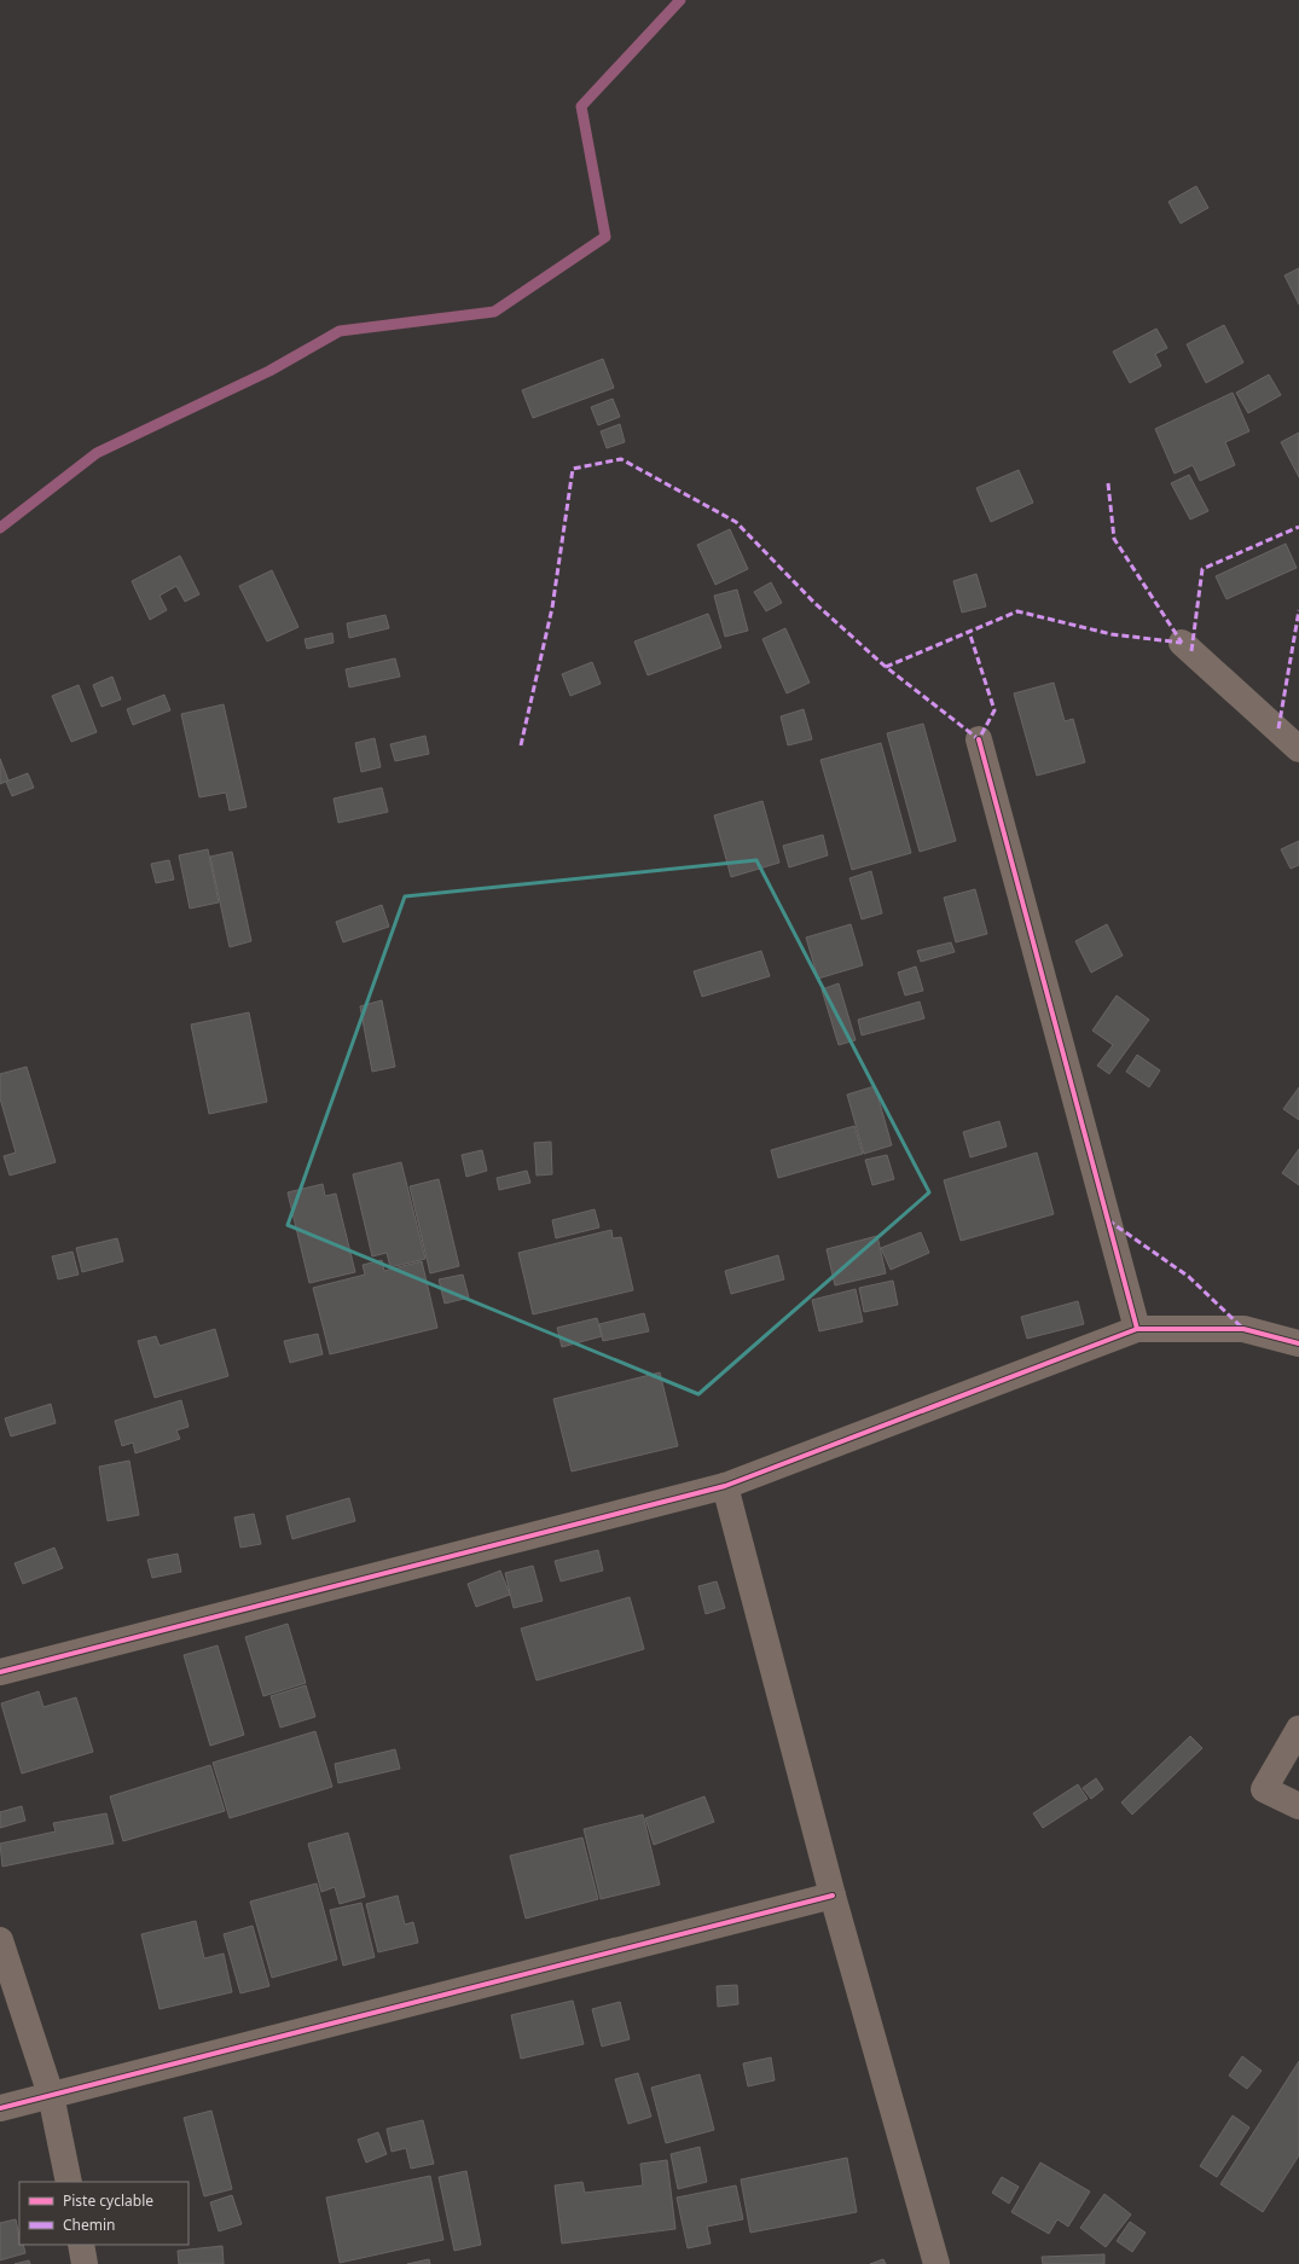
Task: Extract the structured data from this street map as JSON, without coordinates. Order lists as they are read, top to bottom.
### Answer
{
  "legend": ["Piste cyclable", "Chemin"]
}
